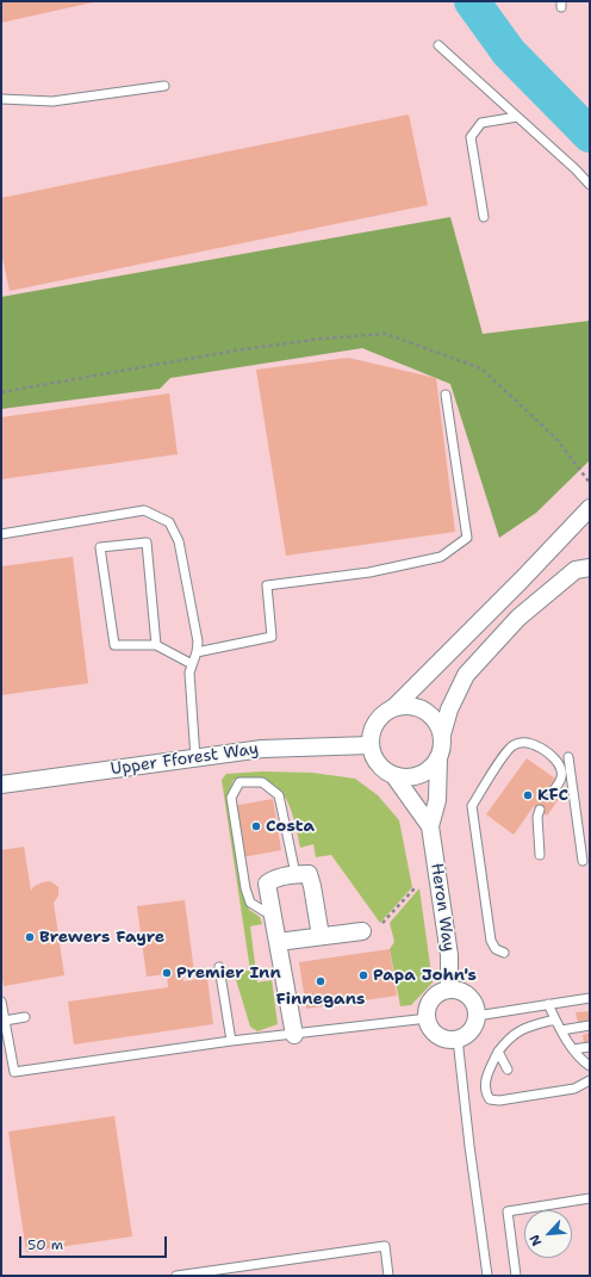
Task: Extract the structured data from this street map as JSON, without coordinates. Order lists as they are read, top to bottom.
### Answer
{
  "streets": {
    "street": ["Upper Fforest Way", "Heron Way"]
  },
  "crossings": [
    ["Upper Fforest Way", "Heron Way"]
  ],
  "places": [
    "KFC",
    "Costa",
    "Brewers Fayre",
    "Premier Inn",
    "Papa John's",
    "Finnegans"
  ],
  "scale_bar": "50 m",
  "north": "bottom left"
}
